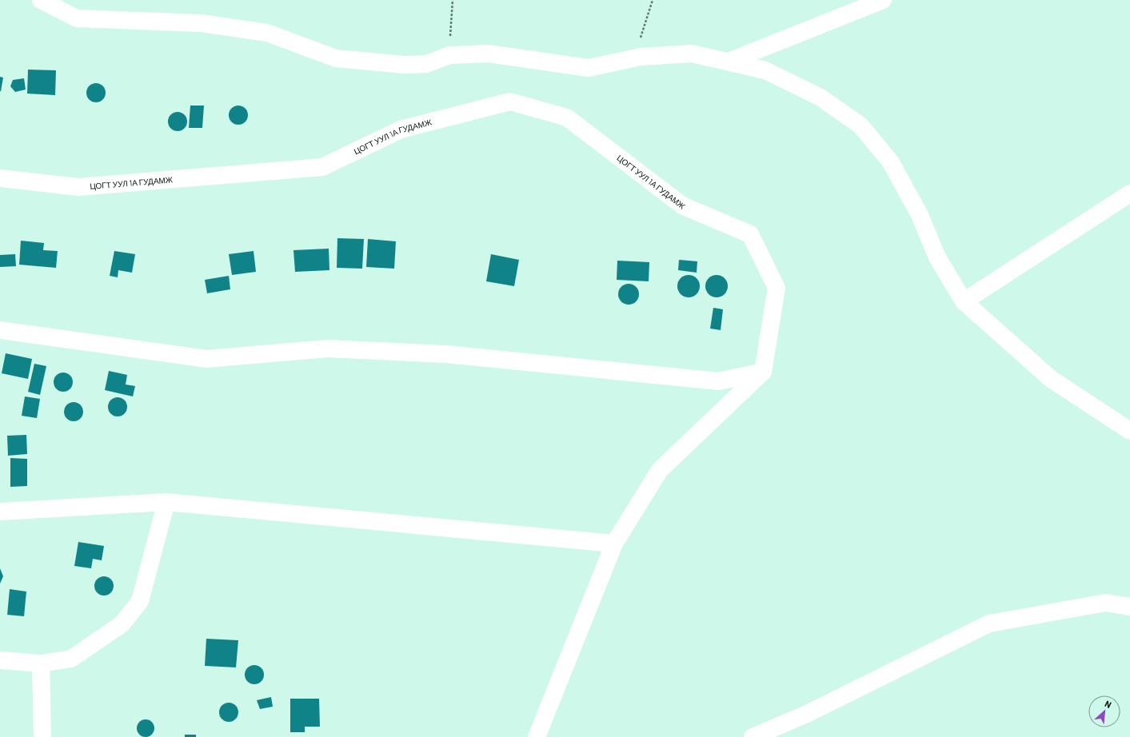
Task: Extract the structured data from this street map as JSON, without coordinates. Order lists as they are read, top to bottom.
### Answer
{
  "streets": {
    "street": ["ЦОГТ УУЛ 1А ГУДАМЖ"]
  },
  "north": "top right"
}
